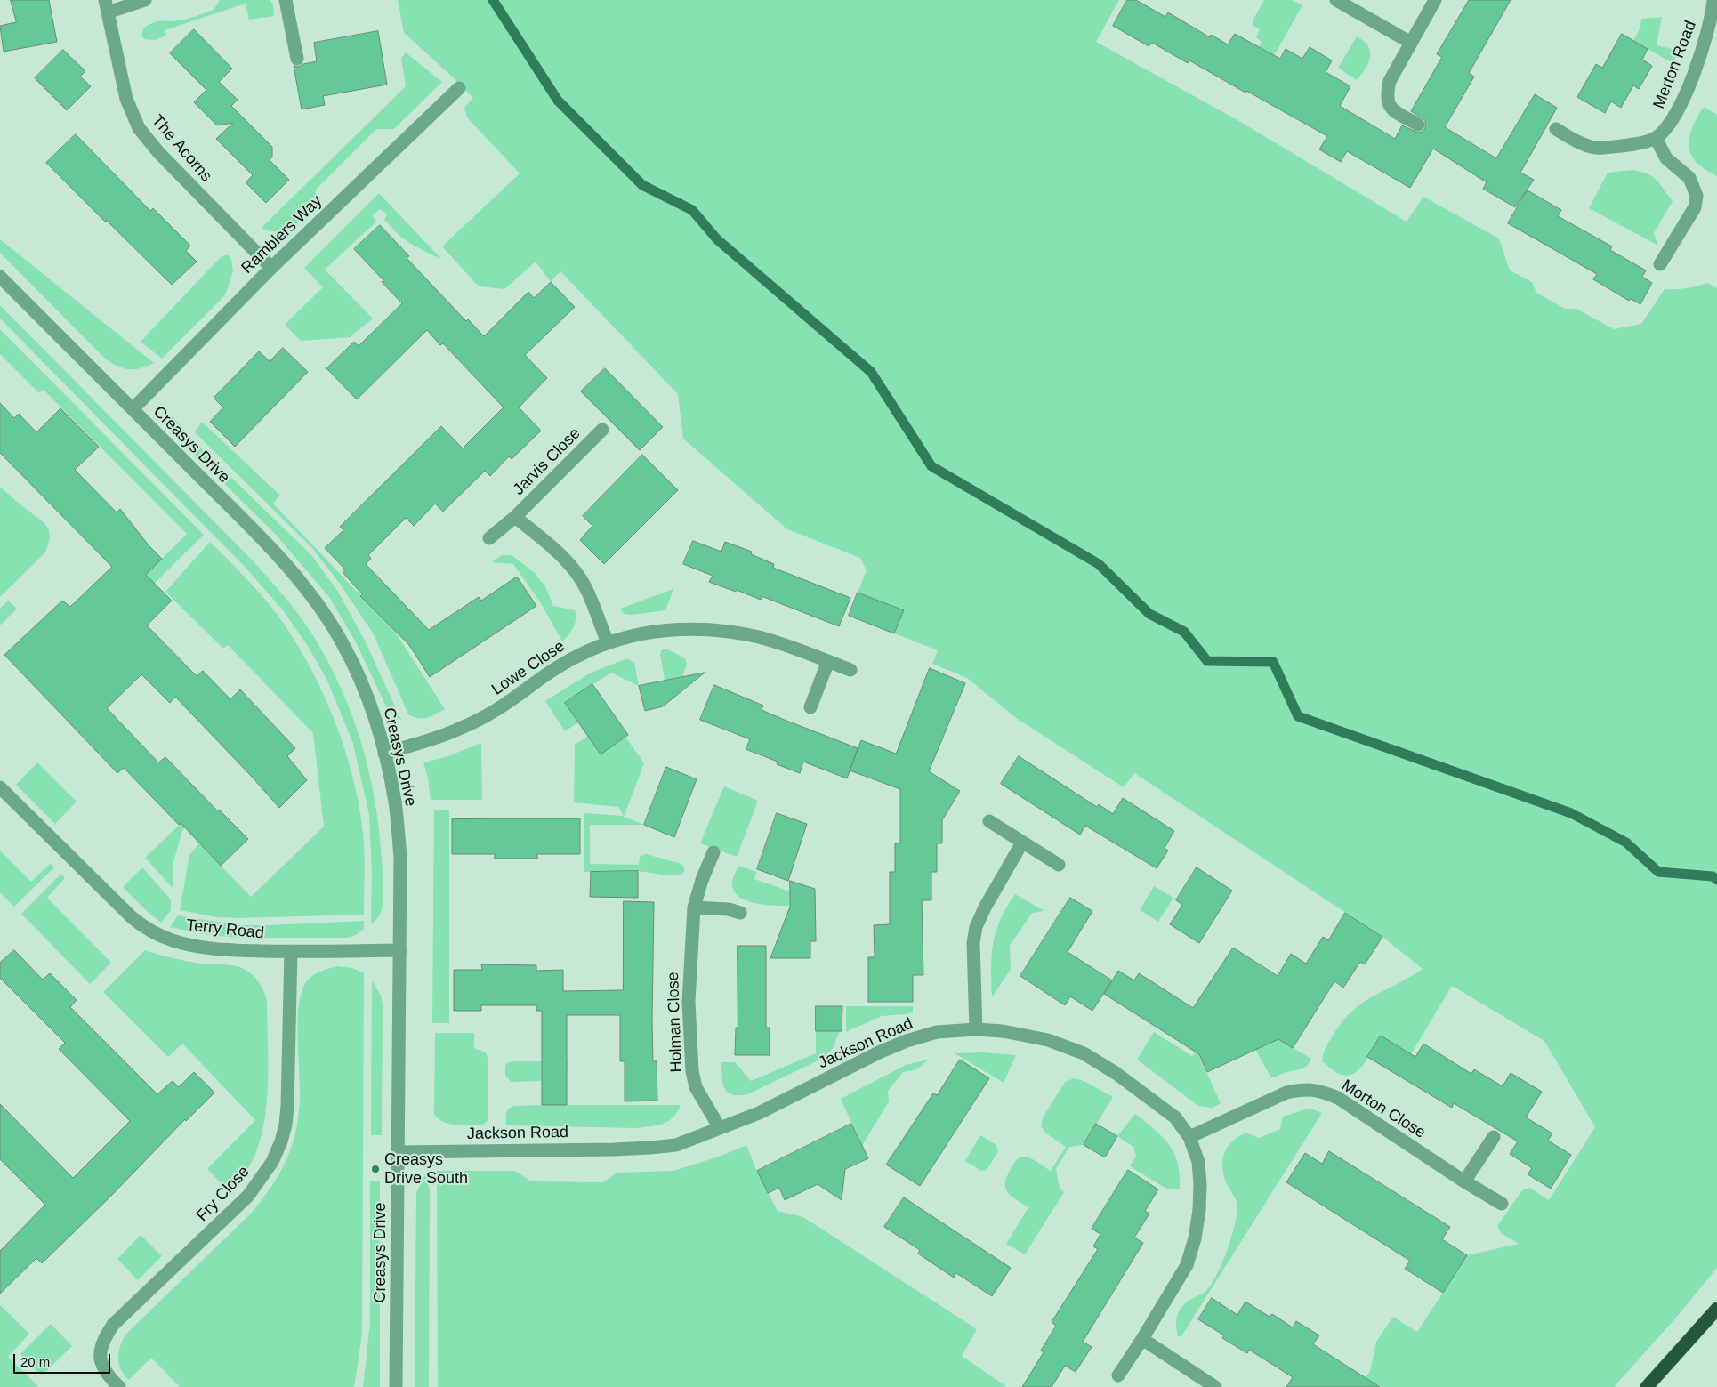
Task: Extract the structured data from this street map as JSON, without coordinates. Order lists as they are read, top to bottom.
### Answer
{
  "streets": {
    "street": [
      "Merton Road",
      "The Acorns",
      "Ramblers Way",
      "Creasys Drive",
      "Jarvis Close",
      "Lowe Close",
      "Terry Road",
      "Holman Close",
      "Jackson Road",
      "Morton Close",
      "Fry Close"
    ]
  },
  "crossings": [
    ["The Acorns", "Ramblers Way"],
    ["Ramblers Way", "Creasys Drive"],
    ["Creasys Drive", "Lowe Close"],
    ["Creasys Drive", "Terry Road"],
    ["Creasys Drive", "Jackson Road"],
    ["Jarvis Close", "Lowe Close"],
    ["Terry Road", "Fry Close"],
    ["Holman Close", "Jackson Road"],
    ["Jackson Road", "Morton Close"]
  ],
  "places": ["Creasys Drive South"],
  "scale_bar": "20 m"
}
